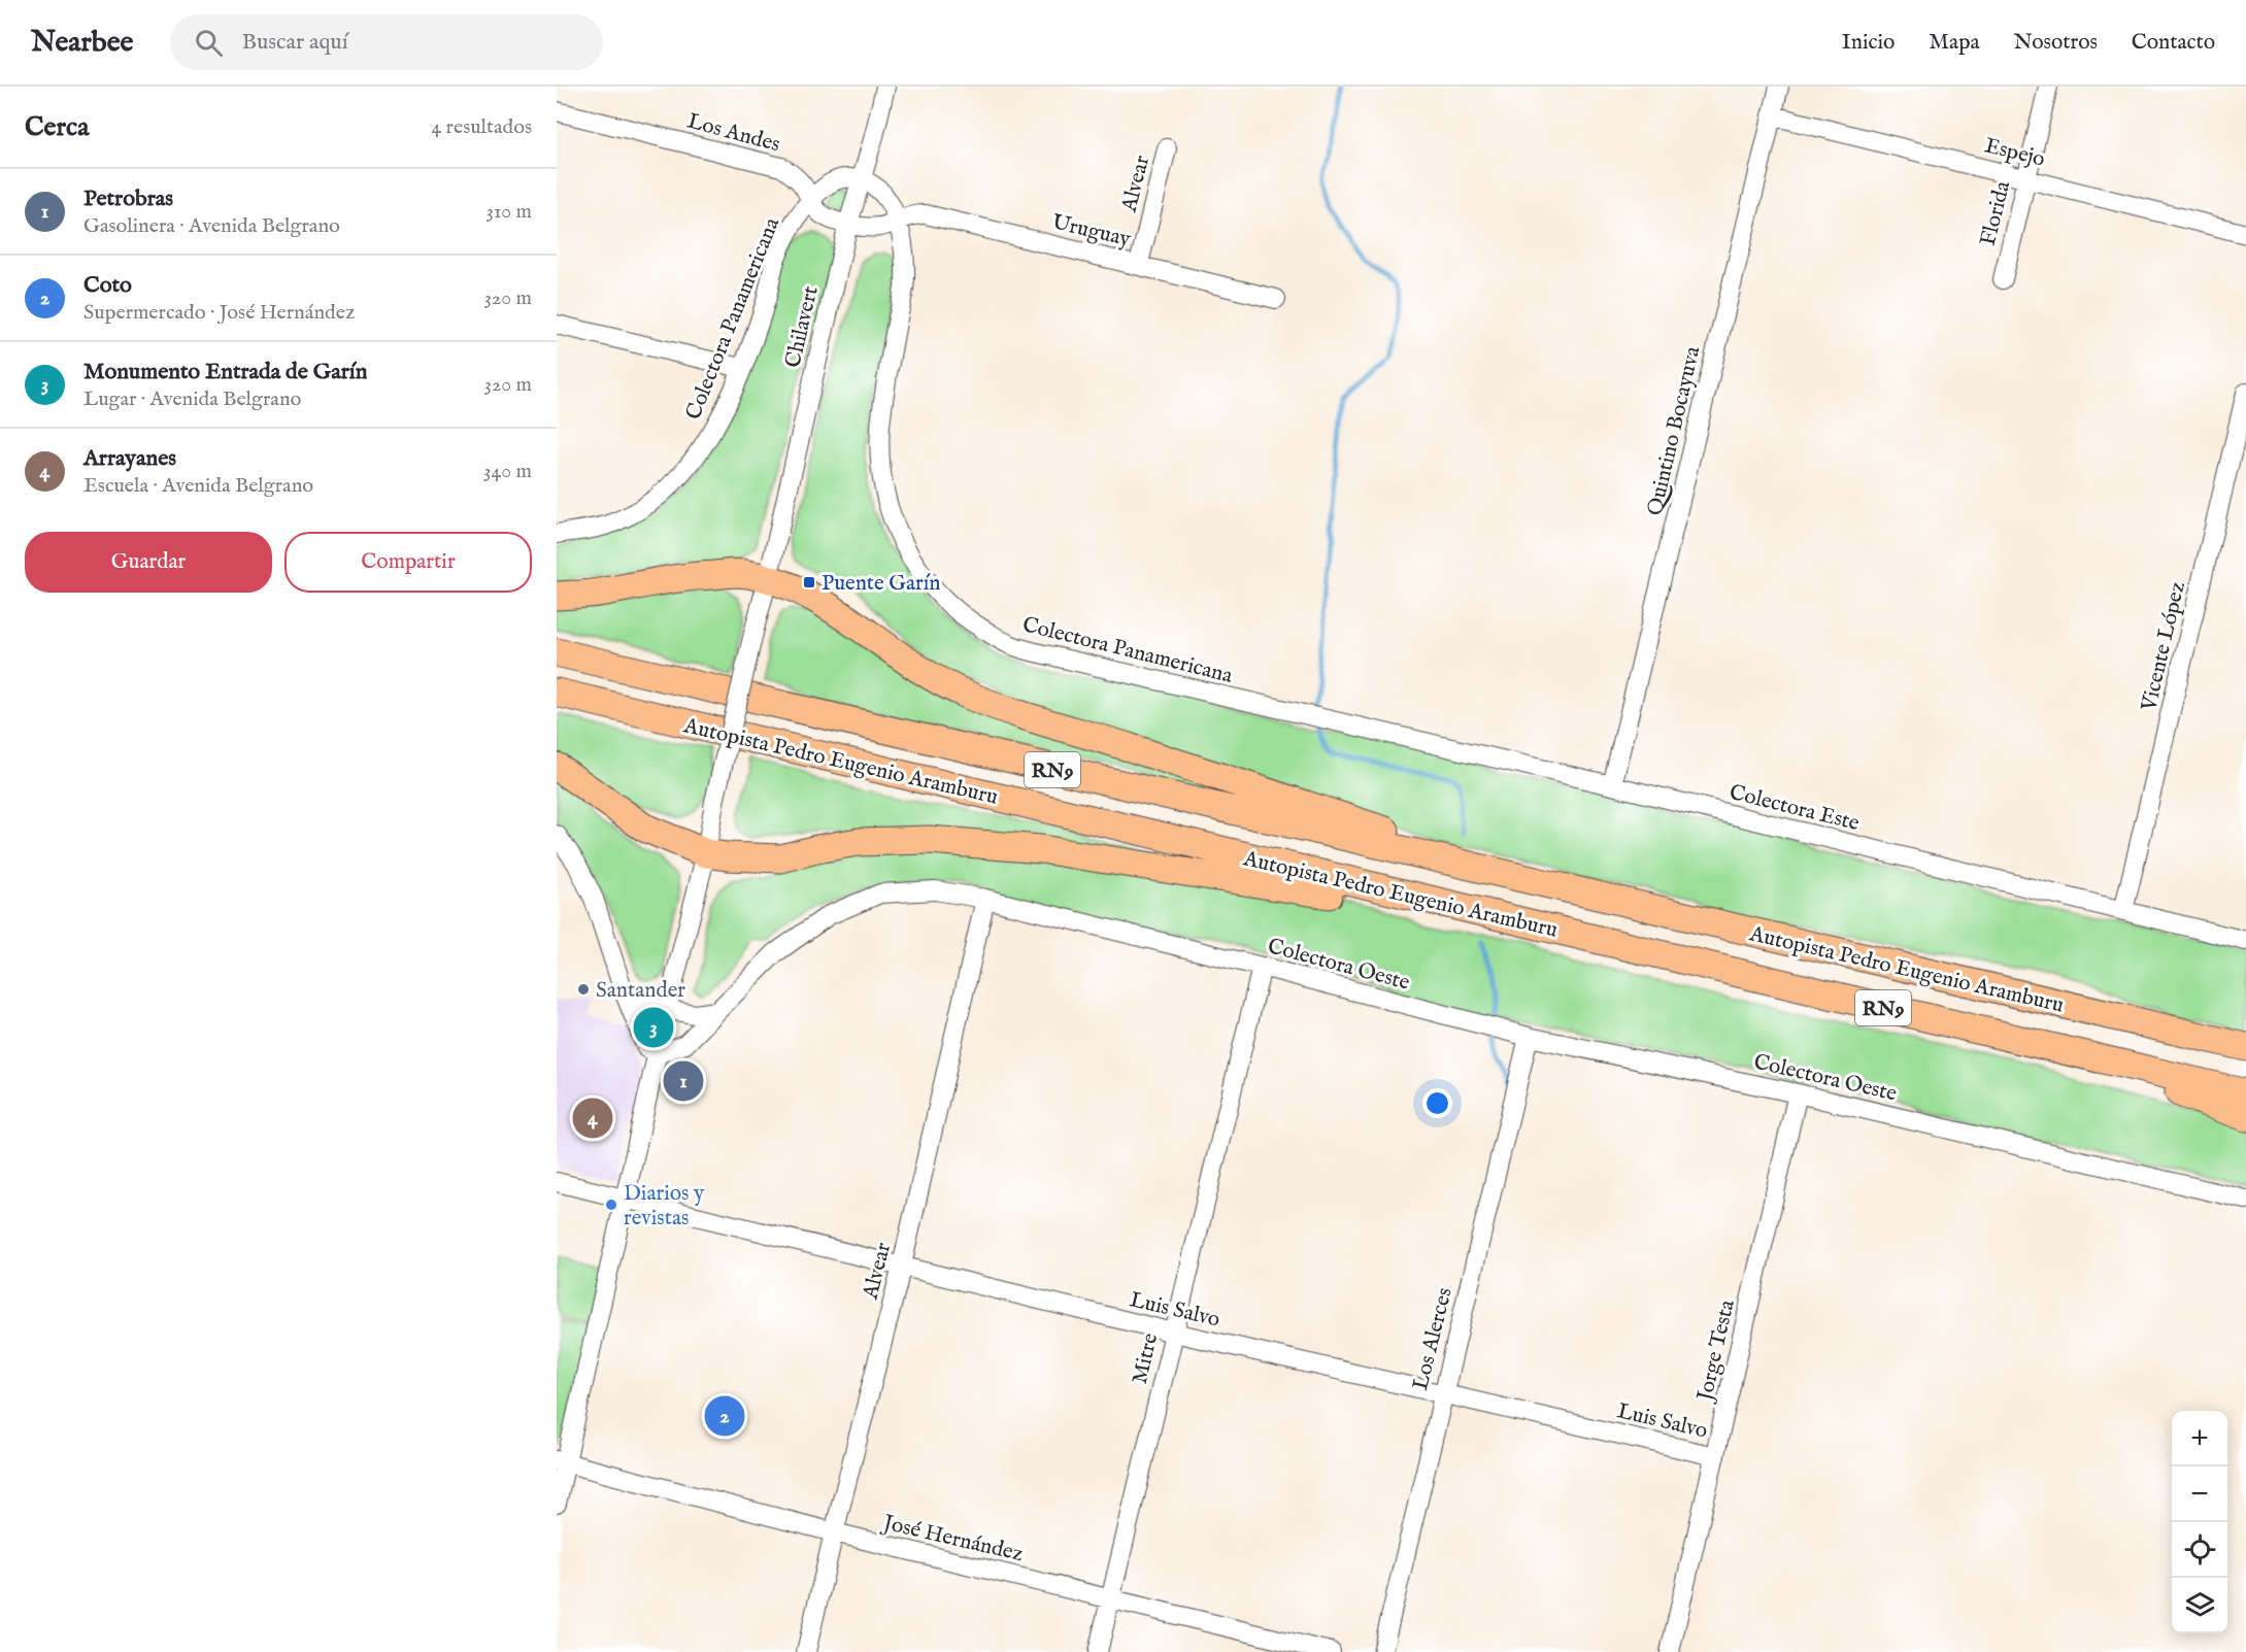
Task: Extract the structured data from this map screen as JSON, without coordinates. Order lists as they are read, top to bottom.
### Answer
{
  "streets": {
    "highway": ["Autopista Pedro Eugenio Aramburu", "RN9"],
    "street": [
      "Los Andes",
      "Espejo",
      "Alvear",
      "Florida",
      "Uruguay",
      "Colectora Panamericana",
      "Chilavert",
      "Quintino Bocayuva",
      "Vicente López",
      "Colectora Este",
      "Colectora Oeste",
      "Luis Salvo",
      "Los Alerces",
      "Jorge Testa",
      "Mitre",
      "José Hernández"
    ]
  },
  "crossings": [
    ["Los Andes", "Colectora Panamericana"],
    ["Espejo", "Florida"],
    ["Espejo", "Quintino Bocayuva"],
    ["Alvear", "Uruguay"],
    ["Alvear", "Colectora Oeste"],
    ["Alvear", "Luis Salvo"],
    ["Alvear", "José Hernández"],
    ["Uruguay", "Colectora Panamericana"],
    ["Colectora Panamericana", "Colectora Este"],
    ["Quintino Bocayuva", "Colectora Este"],
    ["Vicente López", "Colectora Este"],
    ["Colectora Oeste", "Los Alerces"],
    ["Colectora Oeste", "Jorge Testa"],
    ["Colectora Oeste", "Mitre"],
    ["Luis Salvo", "Los Alerces"],
    ["Luis Salvo", "Jorge Testa"],
    ["Luis Salvo", "Mitre"],
    ["Mitre", "José Hernández"]
  ],
  "places": {
    "transit": ["Puente Garín"],
    "other": ["Santander", "Diarios y revistas"]
  },
  "page": {
    "header": "Nearbee",
    "search": "Buscar aquí",
    "nav": [
      "Inicio",
      "Mapa",
      "Nosotros",
      "Contacto"
    ],
    "heading": ["Cerca", "4 resultados"],
    "list": [
      {
        "mark": "1",
        "name": "Petrobras",
        "note": "Gasolinera · Avenida Belgrano",
        "value": "310 m"
      },
      {
        "mark": "2",
        "name": "Coto",
        "note": "Supermercado · José Hernández",
        "value": "320 m"
      },
      {
        "mark": "3",
        "name": "Monumento Entrada de Garín",
        "note": "Lugar · Avenida Belgrano",
        "value": "320 m"
      },
      {
        "mark": "4",
        "name": "Arrayanes",
        "note": "Escuela · Avenida Belgrano",
        "value": "340 m"
      }
    ],
    "buttons": ["Guardar", "Compartir"],
    "pins": [
      "3",
      "1",
      "4",
      "2"
    ],
    "map_buttons": ["+", "−"]
  }
}
